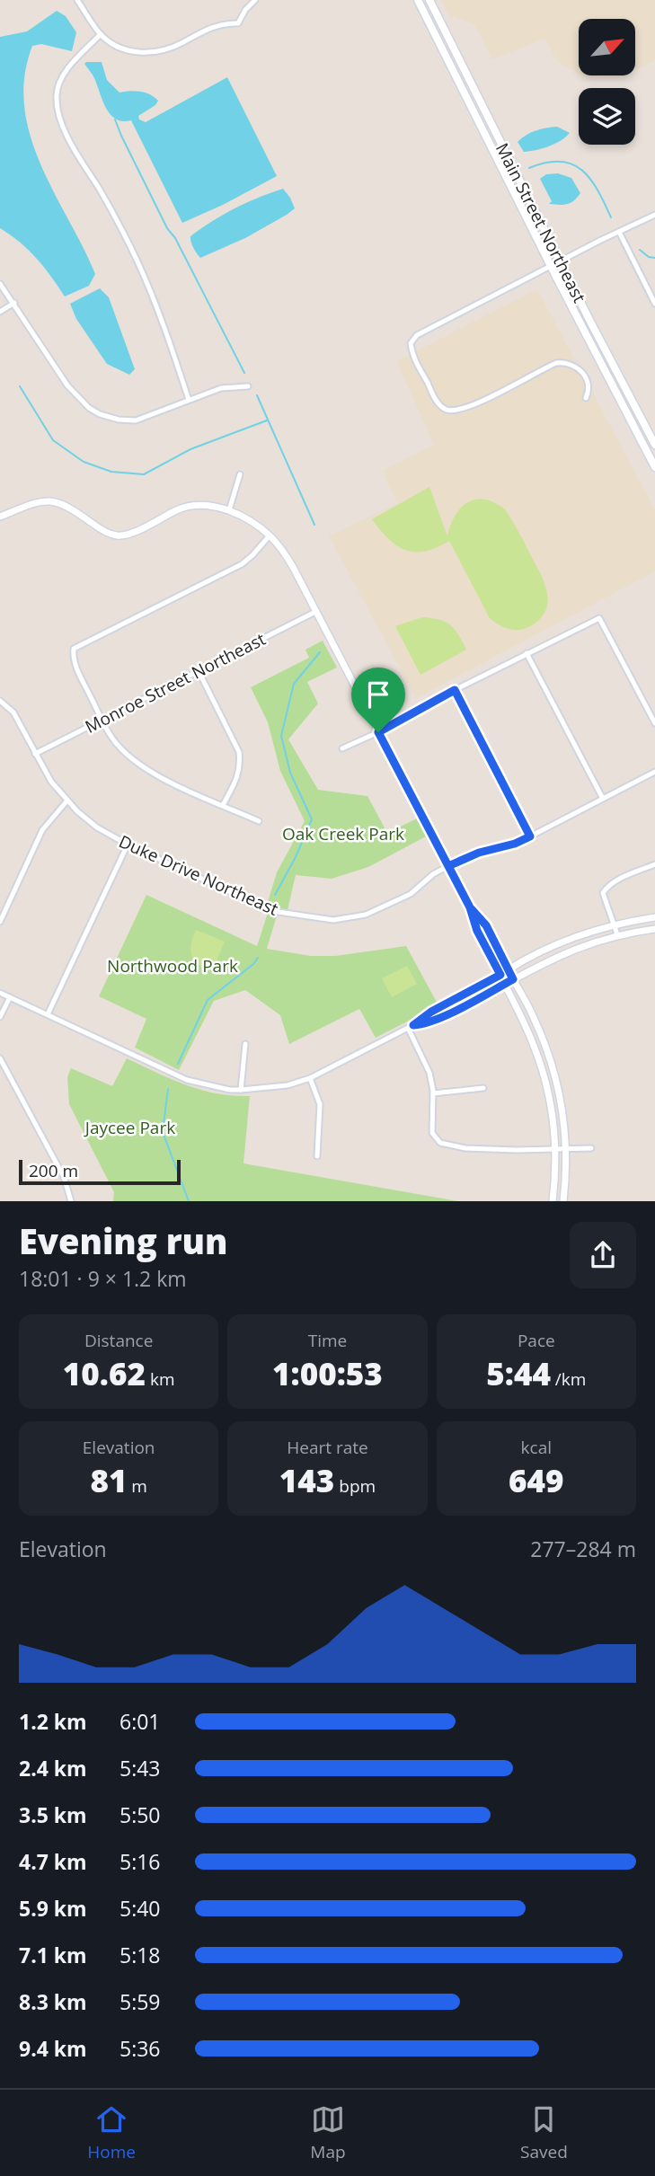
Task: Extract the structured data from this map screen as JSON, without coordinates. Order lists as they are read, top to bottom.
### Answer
{
  "streets": {
    "main road": ["Main Street Northeast"],
    "street": ["Monroe Street Northeast", "Duke Drive Northeast"]
  },
  "crossings": [
    ["Monroe Street Northeast", "Duke Drive Northeast"]
  ],
  "parks": ["Oak Creek Park", "Northwood Park", "Jaycee Park"],
  "scale_bar": "200 m",
  "north": "top right",
  "page": {
    "scale": "200 m",
    "heading": ["Evening run", "18:01 · 9 × 1.2 km"],
    "stats": [
      ["Distance", "10.62 km"],
      ["Time", "1:00:53"],
      ["Pace", "5:44 /km"],
      ["Elevation", "81 m"],
      ["Heart rate", "143 bpm"],
      ["kcal", "649"]
    ],
    "chart": ["Elevation", "277–284 m"],
    "list": [
      {
        "name": "1.2 km",
        "note": "6:01"
      },
      {
        "name": "2.4 km",
        "note": "5:43"
      },
      {
        "name": "3.5 km",
        "note": "5:50"
      },
      {
        "name": "4.7 km",
        "note": "5:16"
      },
      {
        "name": "5.9 km",
        "note": "5:40"
      },
      {
        "name": "7.1 km",
        "note": "5:18"
      },
      {
        "name": "8.3 km",
        "note": "5:59"
      },
      {
        "name": "9.4 km",
        "note": "5:36"
      }
    ],
    "tabs": ["Home", "Map", "Saved"]
  }
}
